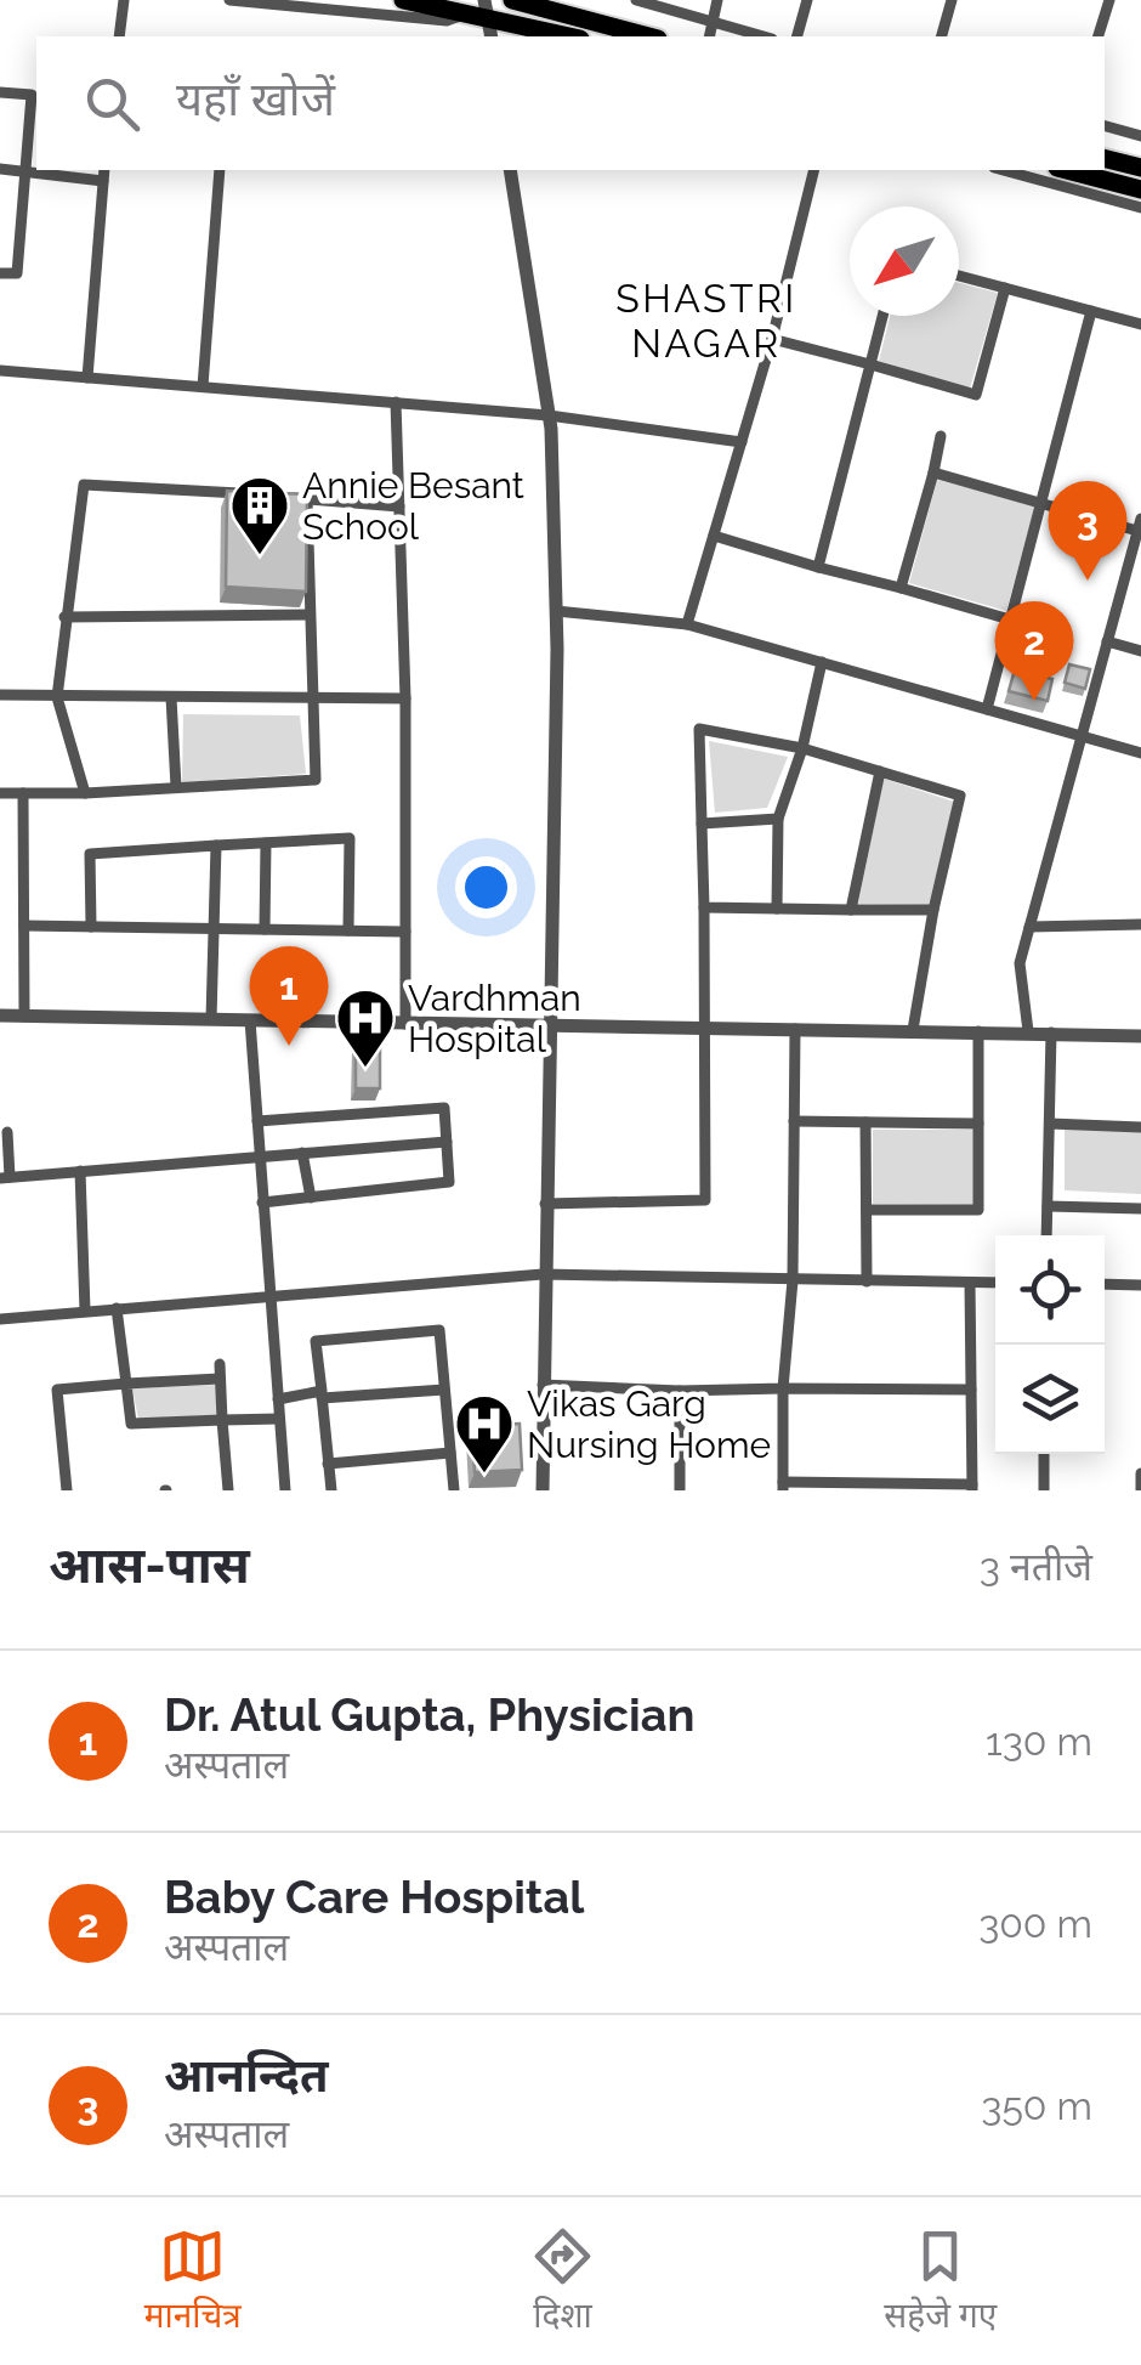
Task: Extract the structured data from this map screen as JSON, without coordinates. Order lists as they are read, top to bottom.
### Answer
{
  "districts": ["SHASTRI NAGAR"],
  "places": {
    "building": ["Annie Besant School"],
    "hospital": ["Vardhman Hospital", "Vikas Garg Nursing Home"]
  },
  "north": "bottom left",
  "page": {
    "search": "यहाँ खोजें",
    "pins": ["3", "2", "1"],
    "heading": ["आस-पास", "3 नतीजे"],
    "list": [
      {
        "mark": "1",
        "name": "Dr. Atul Gupta, Physician",
        "note": "अस्पताल",
        "value": "130 m"
      },
      {
        "mark": "2",
        "name": "Baby Care Hospital",
        "note": "अस्पताल",
        "value": "300 m"
      },
      {
        "mark": "3",
        "name": "आनन्दित",
        "note": "अस्पताल",
        "value": "350 m"
      }
    ],
    "nav": ["मानचित्र", "दिशा", "सहेजे गए"]
  }
}
